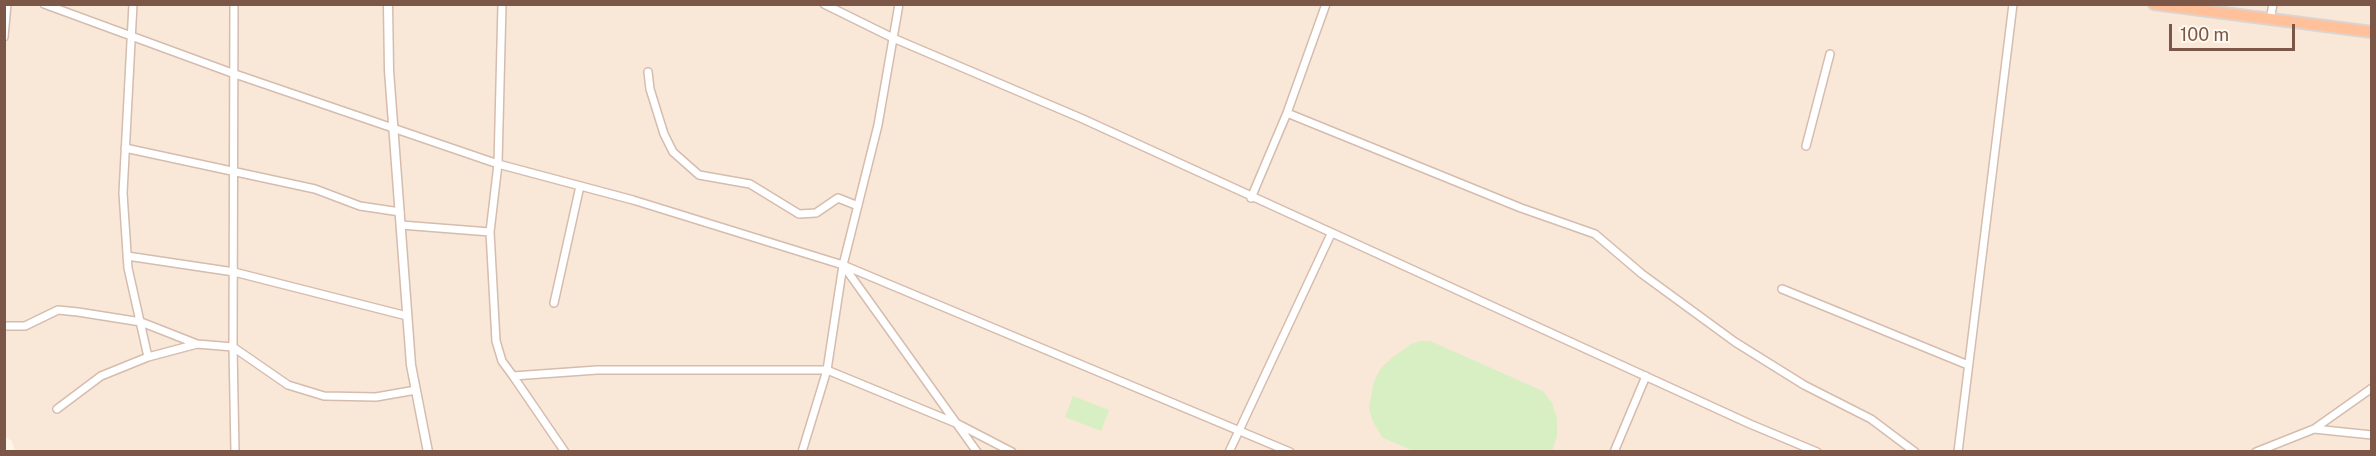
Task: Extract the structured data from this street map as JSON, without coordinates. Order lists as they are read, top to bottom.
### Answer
{
  "scale_bar": "100 m"
}
